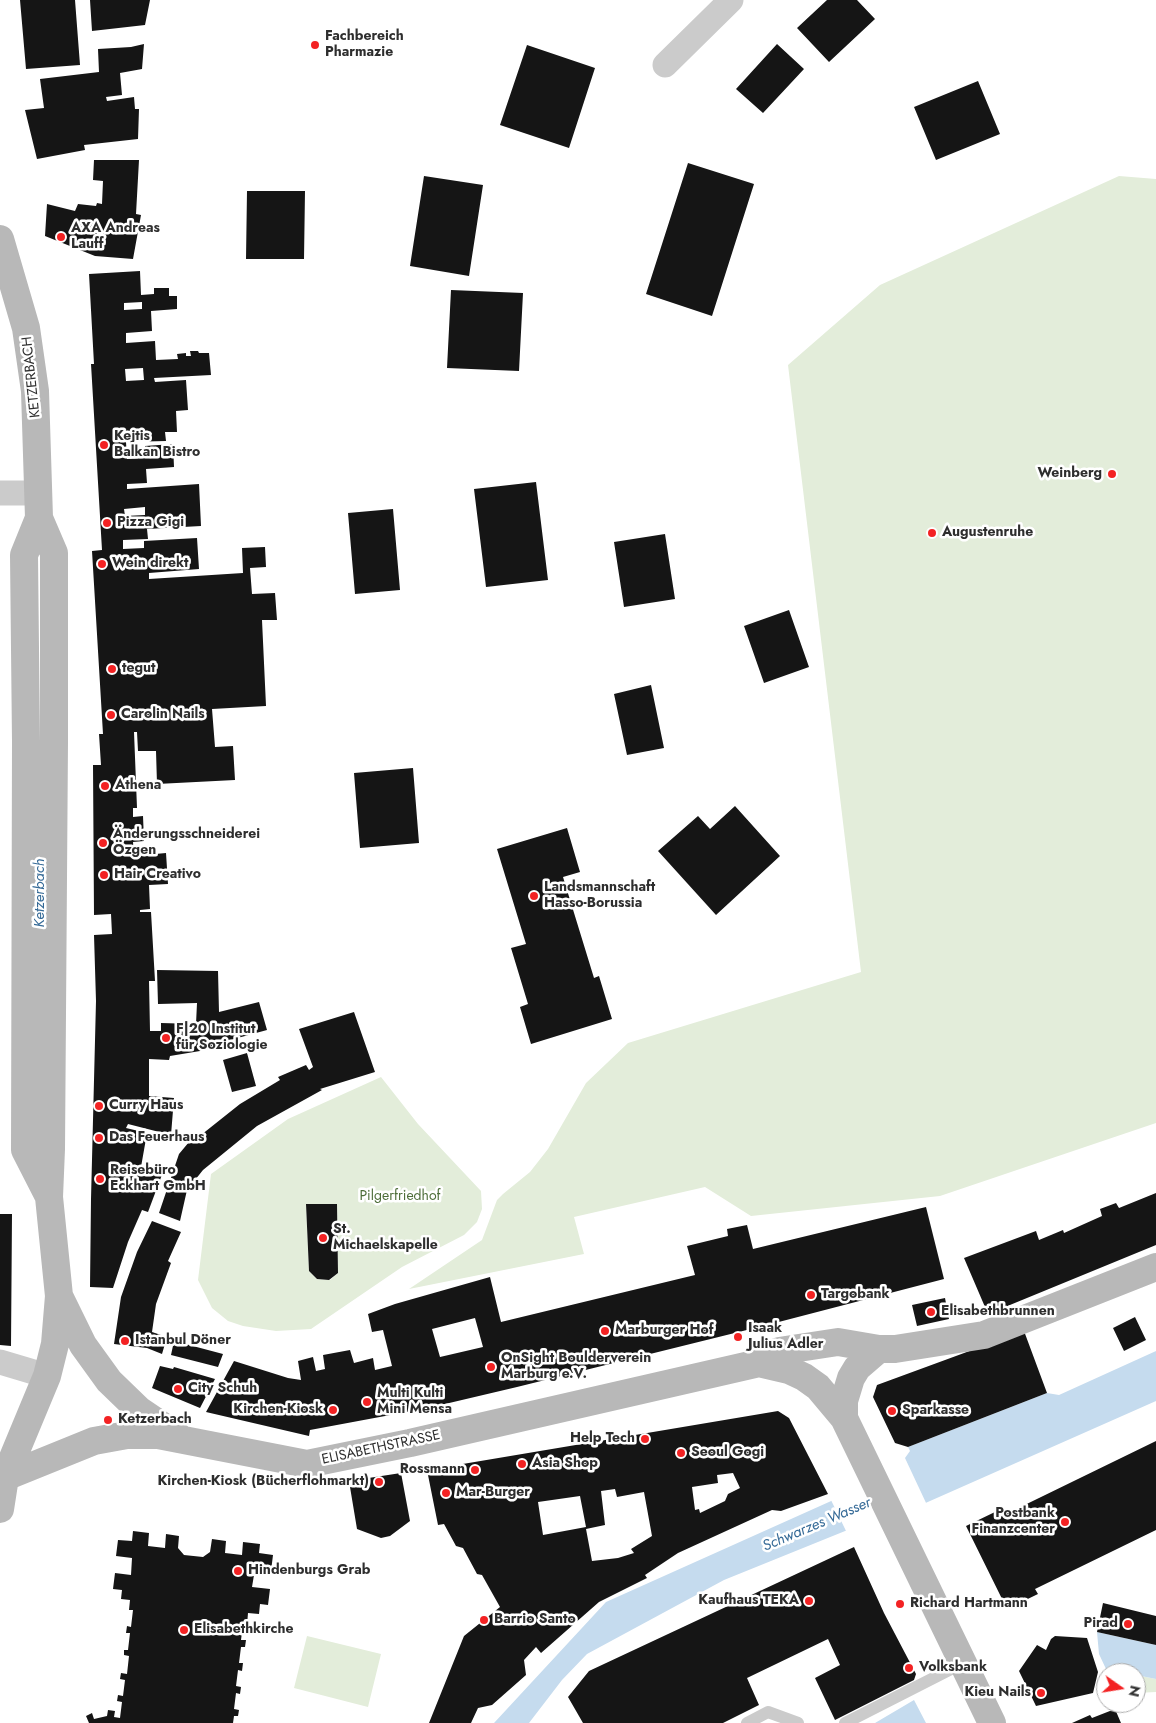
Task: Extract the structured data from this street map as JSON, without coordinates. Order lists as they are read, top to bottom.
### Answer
{
  "streets": {
    "main road": ["KETZERBACH", "ELISABETHSTRASSE"]
  },
  "crossings": [
    ["KETZERBACH", "ELISABETHSTRASSE"]
  ],
  "water": ["Ketzerbach", "Schwarzes Wasser"],
  "parks": ["Pilgerfriedhof"],
  "places": [
    "Fachbereich Pharmazie",
    "AXA Andreas Lauff",
    "Kejtis Balkan Bistro",
    "Weinberg",
    "Pizza Gigi",
    "Augustenruhe",
    "Wein direkt",
    "tegut",
    "Carolin Nails",
    "Athena",
    "Änderungsschneiderei Özgen",
    "Hair Creativo",
    "Landsmannschaft Hasso-Borussia",
    "F|20 Institut für Soziologie",
    "Curry Haus",
    "Das Feuerhaus",
    "Reisebüro Eckhart GmbH",
    "St. Michaelskapelle",
    "Targobank",
    "Elisabethbrunnen",
    "Marburger Hof",
    "Isaak Julius Adler",
    "Istanbul Döner",
    "OnSight Boulderverein Marburg e.V.",
    "City Schuh",
    "Multi Kulti Mini Mensa",
    "Kirchen-Kiosk",
    "Sparkasse",
    "Ketzerbach",
    "Help Tech",
    "Seoul Gogi",
    "Asia Shop",
    "Rossmann",
    "Kirchen-Kiosk (Bücherflohmarkt)",
    "Mar-Burger",
    "Postbank Finanzcenter",
    "Hindenburgs Grab",
    "Kaufhaus TEKA",
    "Richard Hartmann",
    "Barrio Santo",
    "Pirad",
    "Elisabethkirche",
    "Volksbank",
    "Kieu Nails"
  ],
  "north": "right"
}
